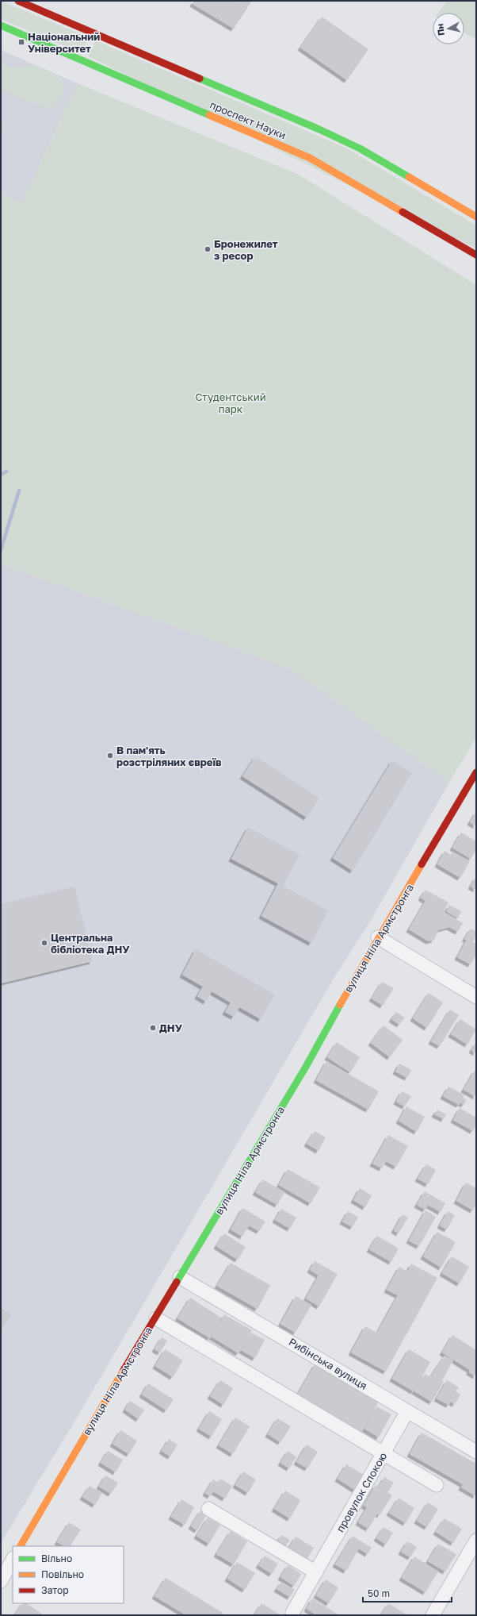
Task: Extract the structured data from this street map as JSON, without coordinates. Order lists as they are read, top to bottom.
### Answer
{
  "streets": {
    "main road": ["проспект Науки", "вулиця Ніла Армстронга"],
    "street": ["Рибінська вулиця", "провулок Спокою"]
  },
  "crossings": [
    ["вулиця Ніла Армстронга", "Рибінська вулиця"],
    ["Рибінська вулиця", "провулок Спокою"]
  ],
  "parks": ["Студентський парк"],
  "places": {
    "transit": ["Національний Університет"],
    "other": [
      "Бронежилет з ресор",
      "В пам'ять розстріляних євреїв",
      "Центральна бібліотека ДНУ",
      "ДНУ"
    ]
  },
  "legend": ["Вільно", "Повільно", "Затор"],
  "scale_bar": "50 m",
  "north": "left"
}
